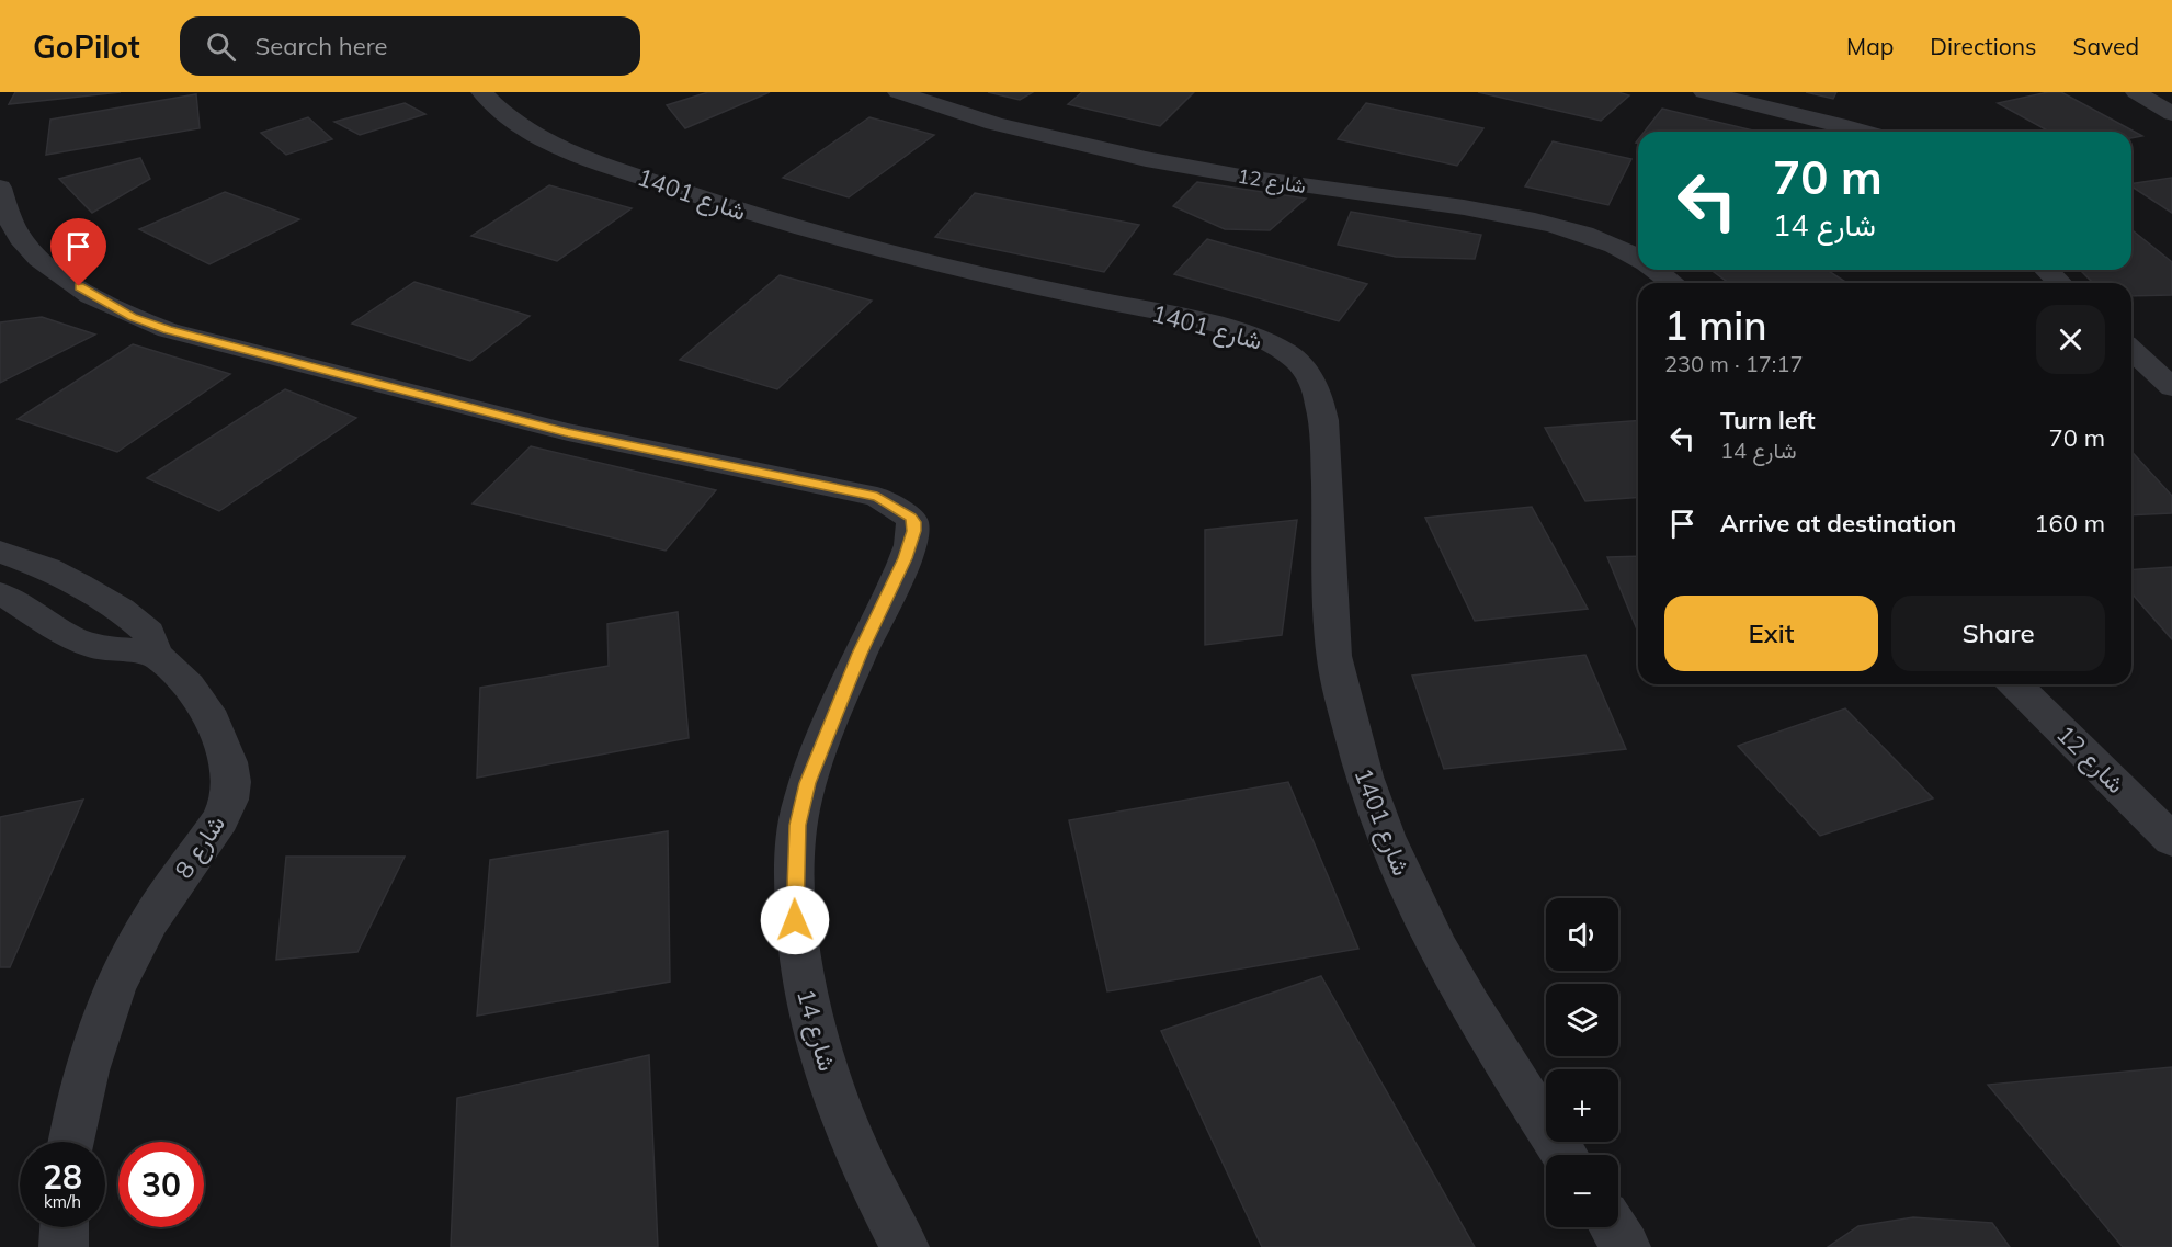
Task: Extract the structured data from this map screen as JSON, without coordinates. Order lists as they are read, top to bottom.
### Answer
{
  "streets": {
    "street": [
      "شارع 12",
      "شارع 1401",
      "شارع 8",
      "شارع 14"
    ]
  },
  "page": {
    "header": "GoPilot",
    "search": "Search here",
    "nav": ["Map", "Directions", "Saved"],
    "turn": ["70 m", "شارع 14"],
    "heading": ["1 min", "230 m · 17:17"],
    "list": [
      {
        "name": "Turn left",
        "note": "شارع 14",
        "value": "70 m"
      },
      {
        "name": "Arrive at destination",
        "value": "160 m"
      }
    ],
    "buttons": ["Exit", "Share"],
    "map_buttons": ["+", "−"],
    "speed": "28 km/h",
    "limit": "30"
  }
}
